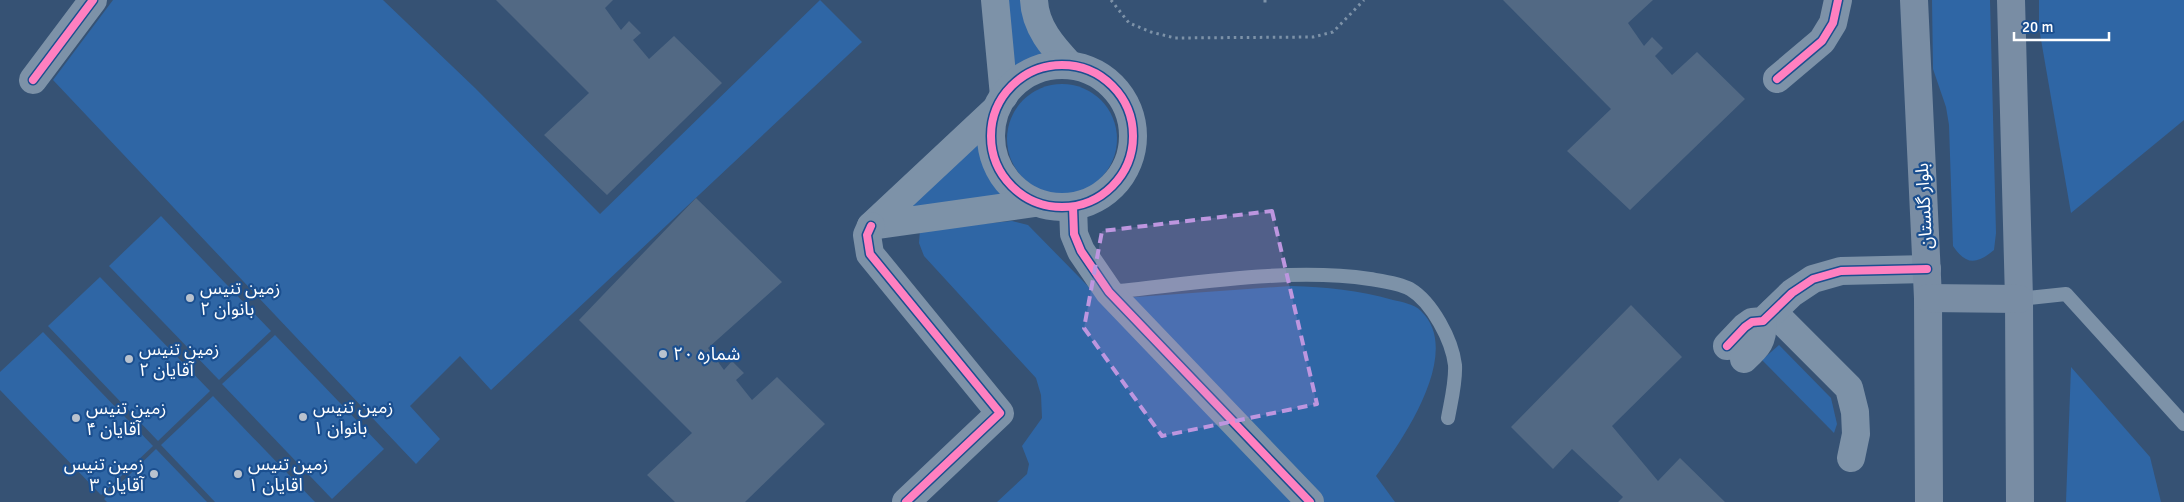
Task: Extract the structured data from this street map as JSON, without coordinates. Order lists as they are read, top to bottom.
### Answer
{
  "streets": {
    "main road": ["بلوار گلستان"]
  },
  "places": [
    "زمین تنیس ۲ بانوان",
    "شماره ۲۰",
    "زمین تنیس ۲ آقایان",
    "زمین تنیس ۱ بانوان",
    "زمین تنیس ۴ آقایان",
    "زمین تنیس ۳ آقایان",
    "زمین تنیس ۱ اقایان"
  ],
  "scale_bar": "20 m"
}
